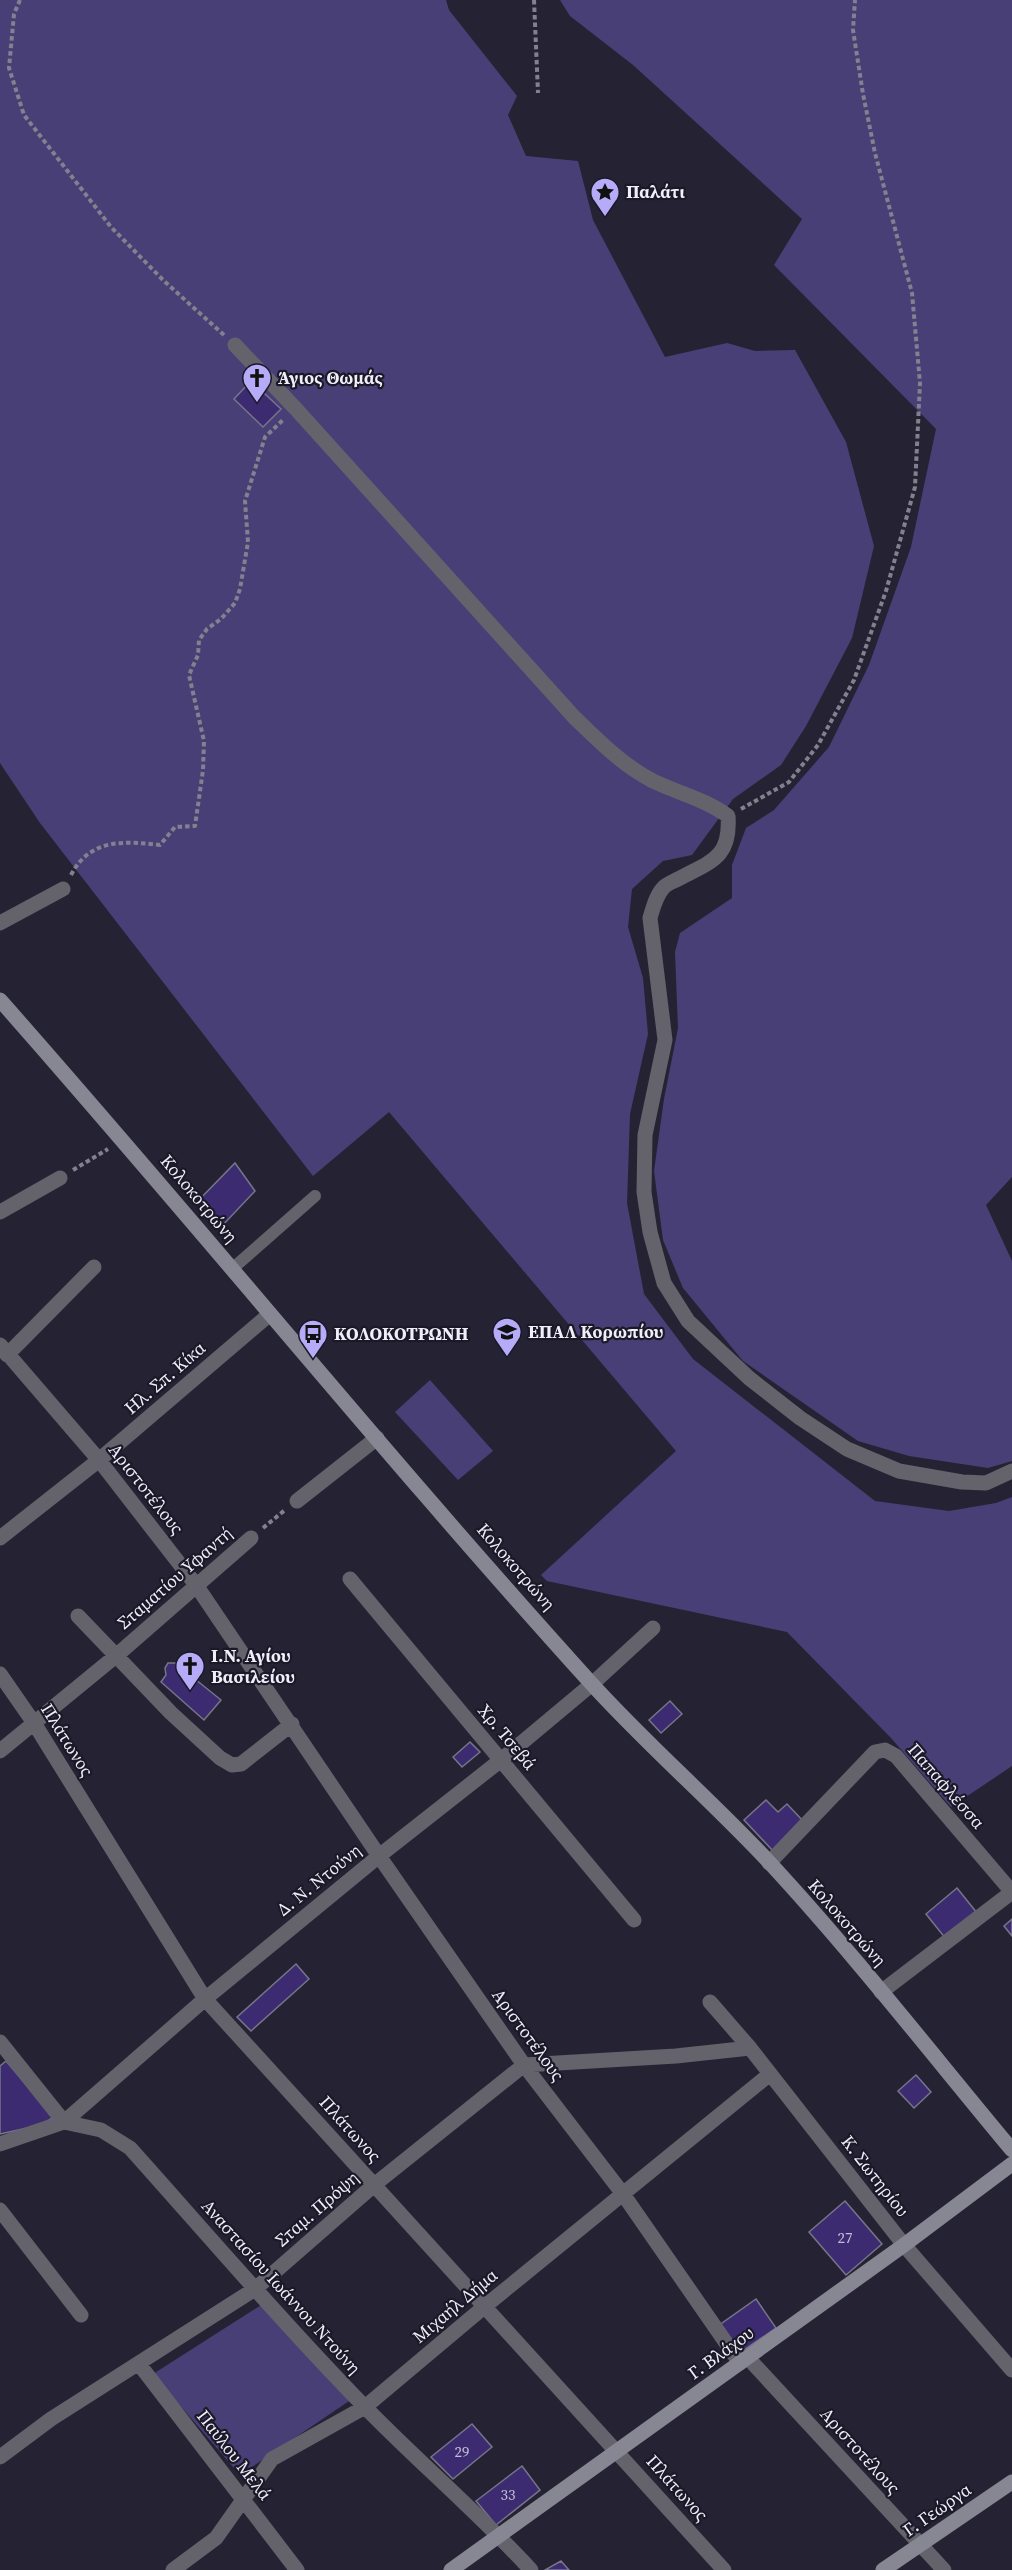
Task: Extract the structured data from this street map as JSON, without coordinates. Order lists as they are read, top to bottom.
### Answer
{
  "streets": {
    "street": [
      "Κολοκοτρώνη",
      "Ηλ. Σπ. Κίκα",
      "Αριστοτέλους",
      "Σταματίου Υφαντή",
      "Χρ. Τσεβά",
      "Πλάτωνος",
      "Παπαφλέσσα",
      "Δ. Ν. Ντούνη",
      "Κ. Σωτηρίου",
      "Σταμ. Πρόψη",
      "Αναστασίου Ιωάννου Ντούνη",
      "Μιχαήλ Δήμα",
      "Γ. Βλάχου",
      "Παύλου Μελά",
      "Γ. Γεώργα"
    ]
  },
  "crossings": [
    ["Κολοκοτρώνη", "Ηλ. Σπ. Κίκα"],
    ["Κολοκοτρώνη", "Παπαφλέσσα"],
    ["Κολοκοτρώνη", "Δ. Ν. Ντούνη"],
    ["Ηλ. Σπ. Κίκα", "Αριστοτέλους"],
    ["Αριστοτέλους", "Σταματίου Υφαντή"],
    ["Αριστοτέλους", "Δ. Ν. Ντούνη"],
    ["Αριστοτέλους", "Σταμ. Πρόψη"],
    ["Αριστοτέλους", "Μιχαήλ Δήμα"],
    ["Αριστοτέλους", "Γ. Βλάχου"],
    ["Αριστοτέλους", "Γ. Γεώργα"],
    ["Σταματίου Υφαντή", "Πλάτωνος"],
    ["Χρ. Τσεβά", "Δ. Ν. Ντούνη"],
    ["Πλάτωνος", "Δ. Ν. Ντούνη"],
    ["Πλάτωνος", "Σταμ. Πρόψη"],
    ["Πλάτωνος", "Μιχαήλ Δήμα"],
    ["Πλάτωνος", "Γ. Βλάχου"],
    ["Δ. Ν. Ντούνη", "Αναστασίου Ιωάννου Ντούνη"],
    ["Κ. Σωτηρίου", "Μιχαήλ Δήμα"],
    ["Κ. Σωτηρίου", "Γ. Βλάχου"],
    ["Σταμ. Πρόψη", "Αναστασίου Ιωάννου Ντούνη"],
    ["Σταμ. Πρόψη", "Παύλου Μελά"],
    ["Αναστασίου Ιωάννου Ντούνη", "Μιχαήλ Δήμα"],
    ["Αναστασίου Ιωάννου Ντούνη", "Γ. Βλάχου"],
    ["Μιχαήλ Δήμα", "Παύλου Μελά"]
  ],
  "places": {
    "place": ["Παλάτι"],
    "church": ["Άγιος Θωμάς", "Ι.Ν. Αγίου Βασιλείου"],
    "school or university": ["ΕΠΑΛ Κορωπίου"],
    "bus stop": ["ΚΟΛΟΚΟΤΡΩΝΗ"]
  },
  "house_numbers": ["27", "29", "33"]
}
